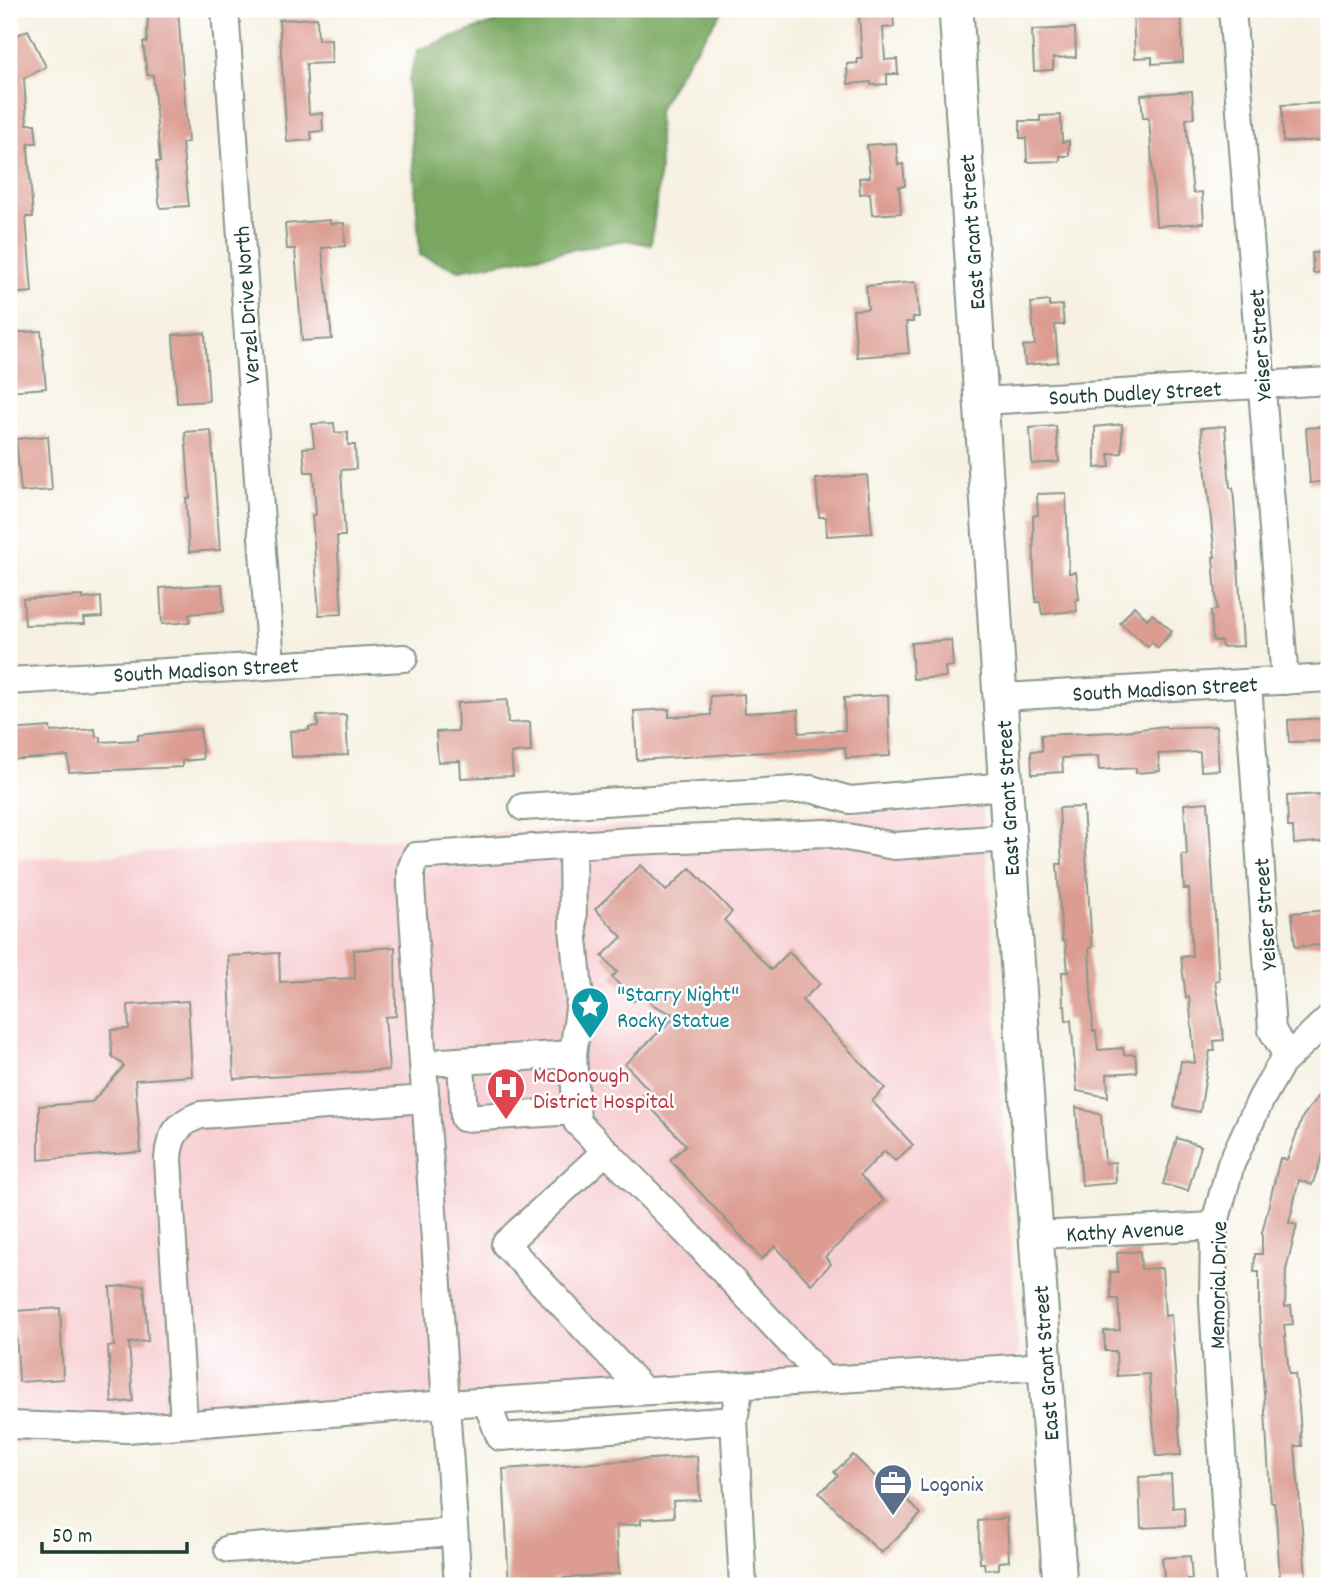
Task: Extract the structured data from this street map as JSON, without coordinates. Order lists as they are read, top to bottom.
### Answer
{
  "streets": {
    "main road": ["East Grant Street"],
    "street": [
      "Verzel Drive North",
      "Yeiser Street",
      "South Dudley Street",
      "South Madison Street",
      "Kathy Avenue",
      "Memorial Drive"
    ]
  },
  "crossings": [
    ["East Grant Street", "South Dudley Street"],
    ["East Grant Street", "South Madison Street"],
    ["East Grant Street", "Kathy Avenue"],
    ["Verzel Drive North", "South Madison Street"],
    ["Yeiser Street", "South Dudley Street"],
    ["Yeiser Street", "South Madison Street"],
    ["Yeiser Street", "Memorial Drive"],
    ["Kathy Avenue", "Memorial Drive"]
  ],
  "places": {
    "place": ["\"Starry Night\" Rocky Statue"],
    "hospital": ["McDonough District Hospital"],
    "office": ["Logonix"]
  },
  "scale_bar": "50 m"
}
